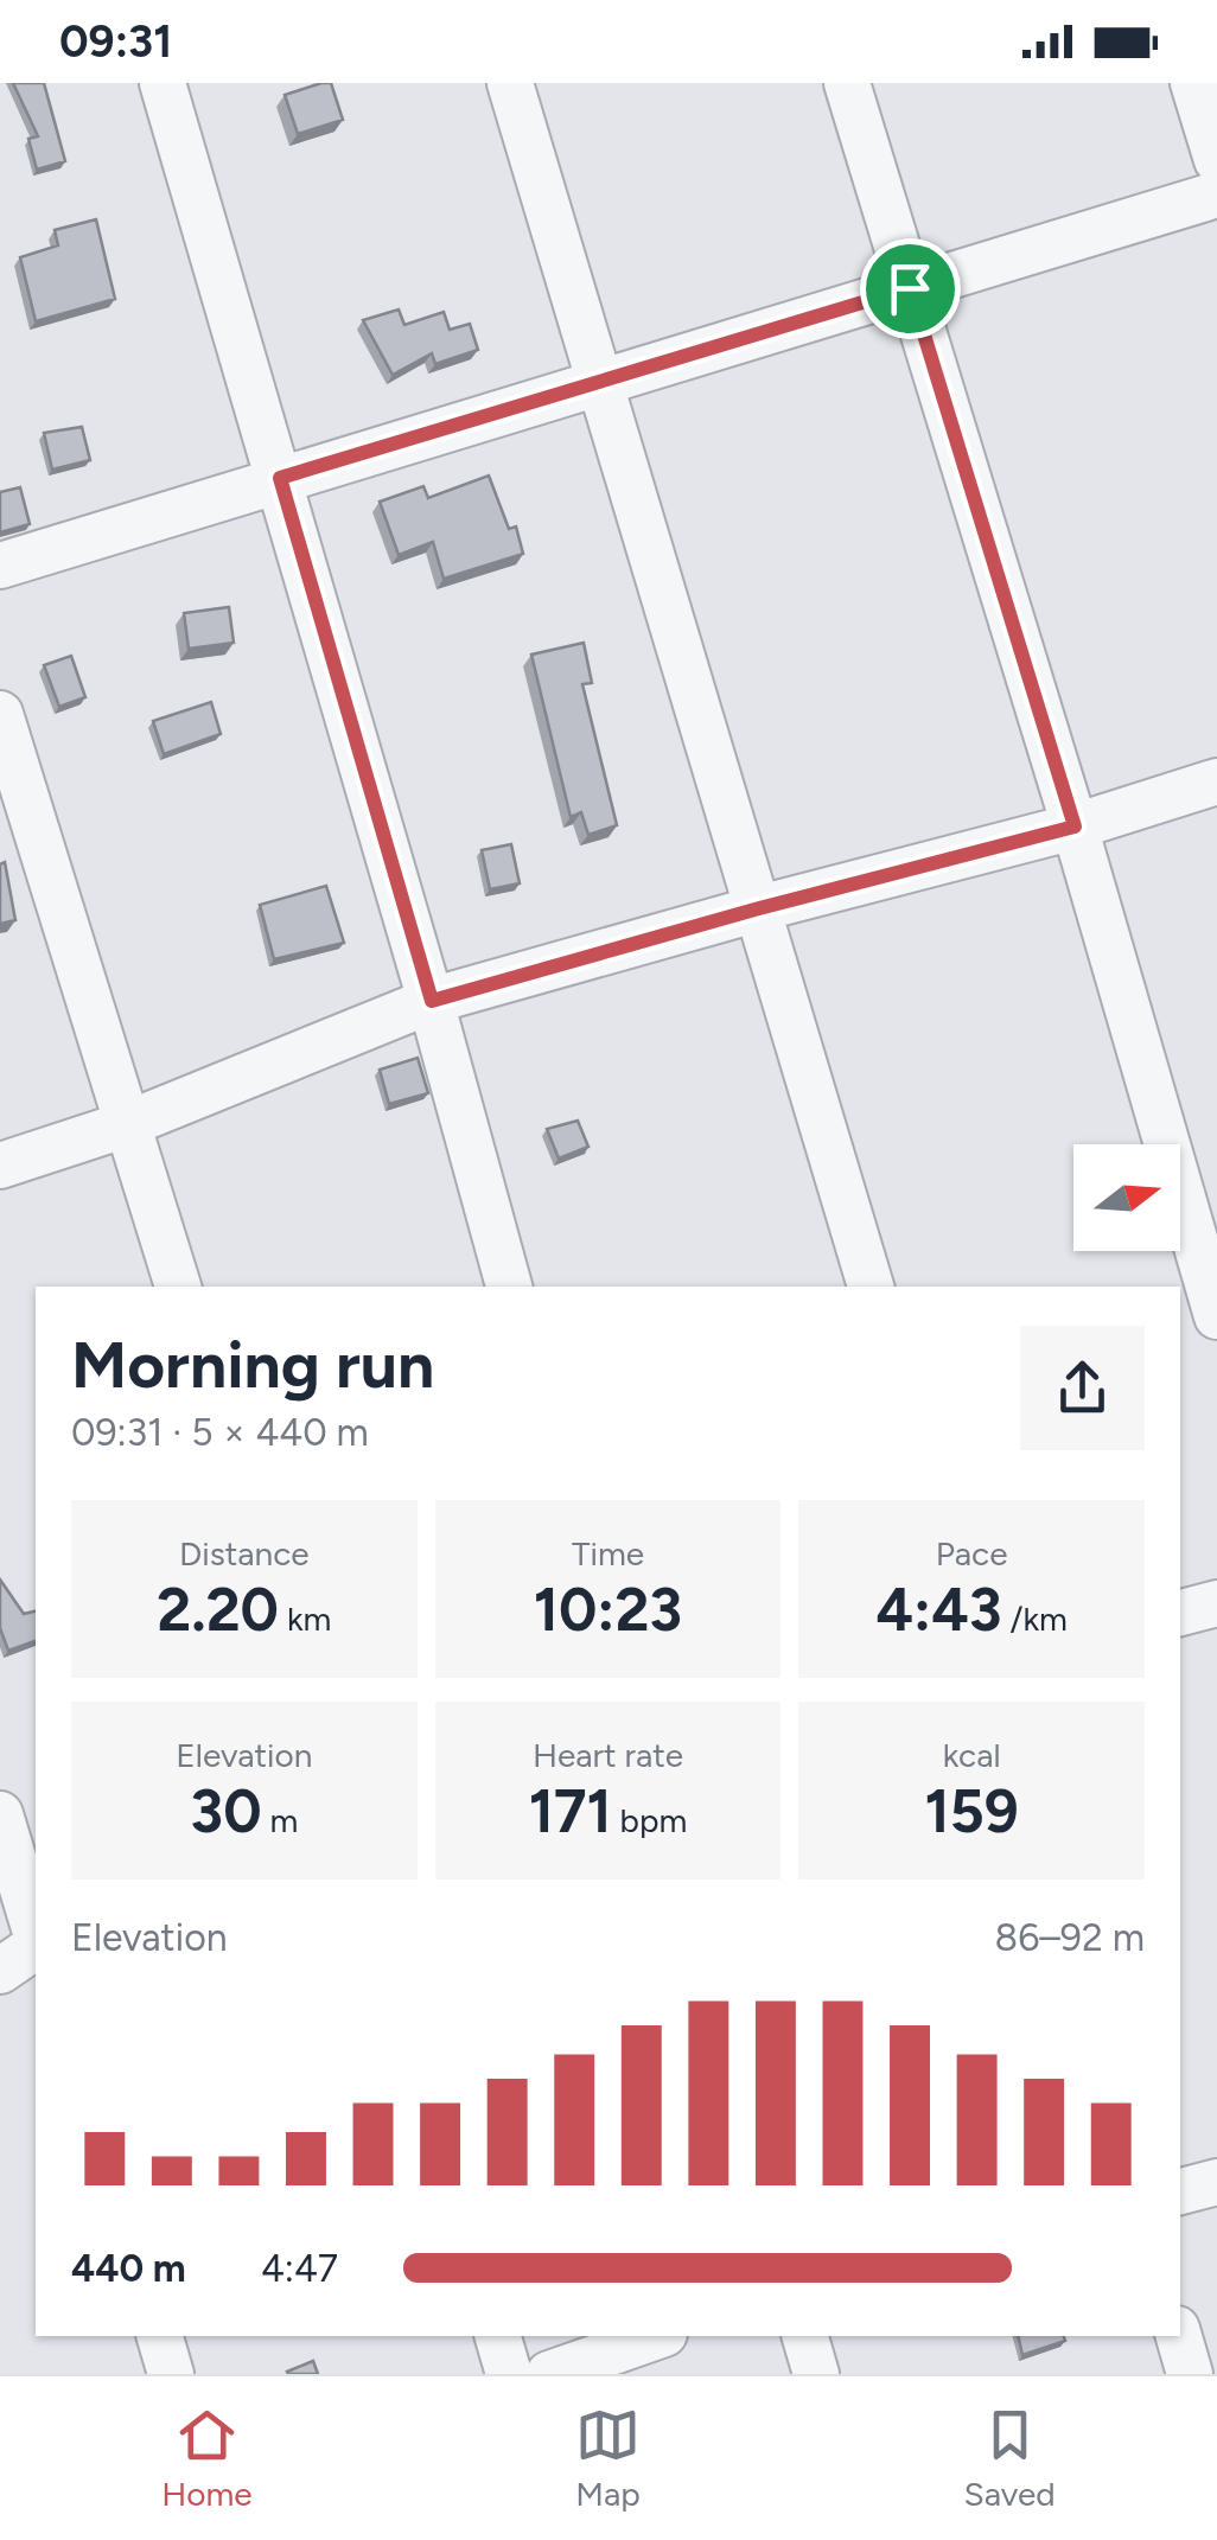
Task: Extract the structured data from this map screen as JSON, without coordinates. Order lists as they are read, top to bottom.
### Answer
{
  "north": "right",
  "page": {
    "status": "09:31",
    "heading": ["Morning run", "09:31 · 5 × 440 m"],
    "stats": [
      ["Distance", "2.20 km"],
      ["Time", "10:23"],
      ["Pace", "4:43 /km"],
      ["Elevation", "30 m"],
      ["Heart rate", "171 bpm"],
      ["kcal", "159"]
    ],
    "chart": ["Elevation", "86–92 m"],
    "list": [
      {
        "name": "440 m",
        "note": "4:47"
      }
    ],
    "tabs": ["Home", "Map", "Saved"]
  }
}
